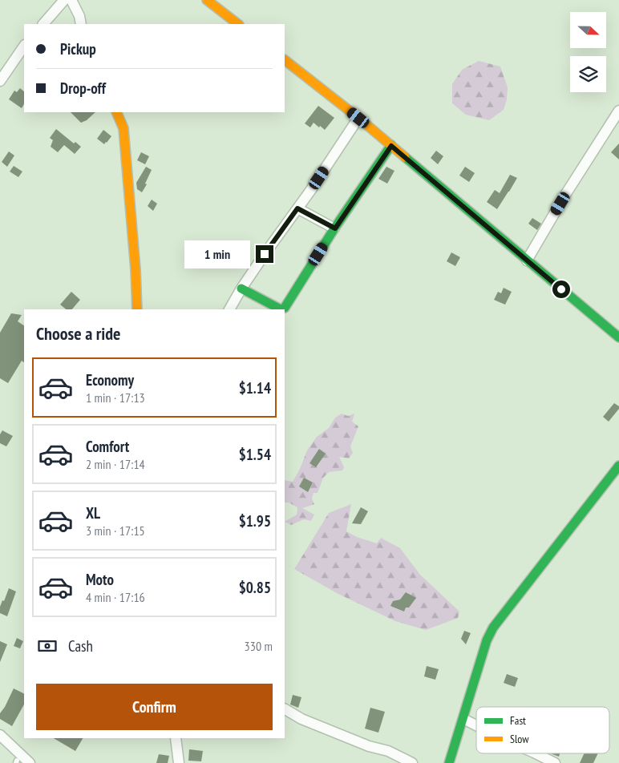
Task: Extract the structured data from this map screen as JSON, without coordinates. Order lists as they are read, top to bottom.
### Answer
{
  "legend": ["Fast", "Slow"],
  "north": "right",
  "page": {
    "banner": ["Pickup", "Drop-off"],
    "bubble": "1 min",
    "heading": "Choose a ride",
    "list": [
      {
        "name": "Economy",
        "note": "1 min · 17:13",
        "value": "$1.14"
      },
      {
        "name": "Comfort",
        "note": "2 min · 17:14",
        "value": "$1.54"
      },
      {
        "name": "XL",
        "note": "3 min · 17:15",
        "value": "$1.95"
      },
      {
        "name": "Moto",
        "note": "4 min · 17:16",
        "value": "$0.85"
      }
    ],
    "pay": ["Cash", "330 m"],
    "buttons": "Confirm"
  }
}
